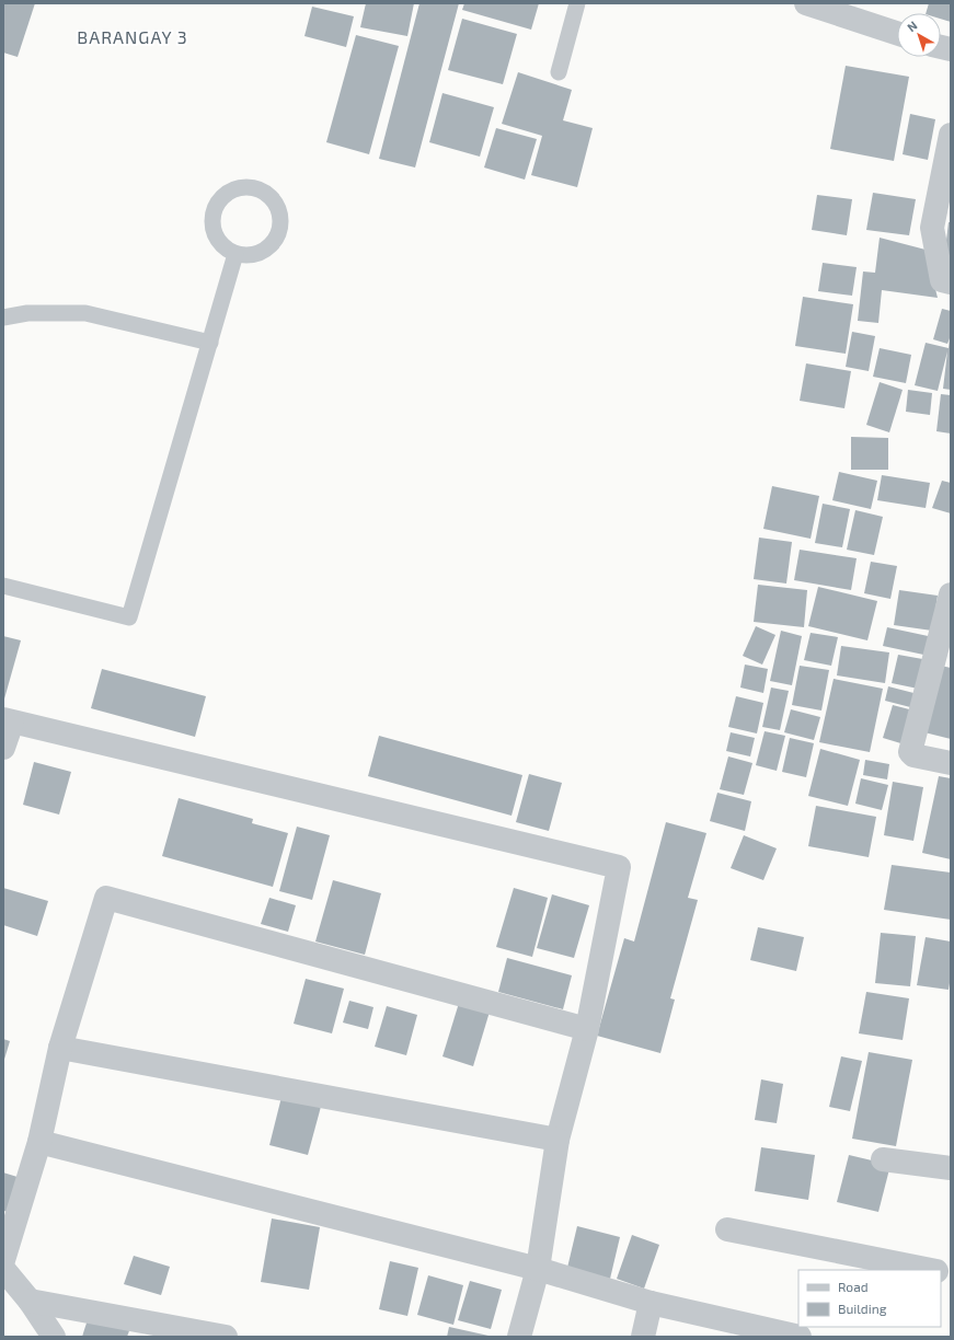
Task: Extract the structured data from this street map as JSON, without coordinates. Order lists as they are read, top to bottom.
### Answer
{
  "districts": ["BARANGAY 3"],
  "legend": ["Road", "Building"],
  "north": "top left"
}
